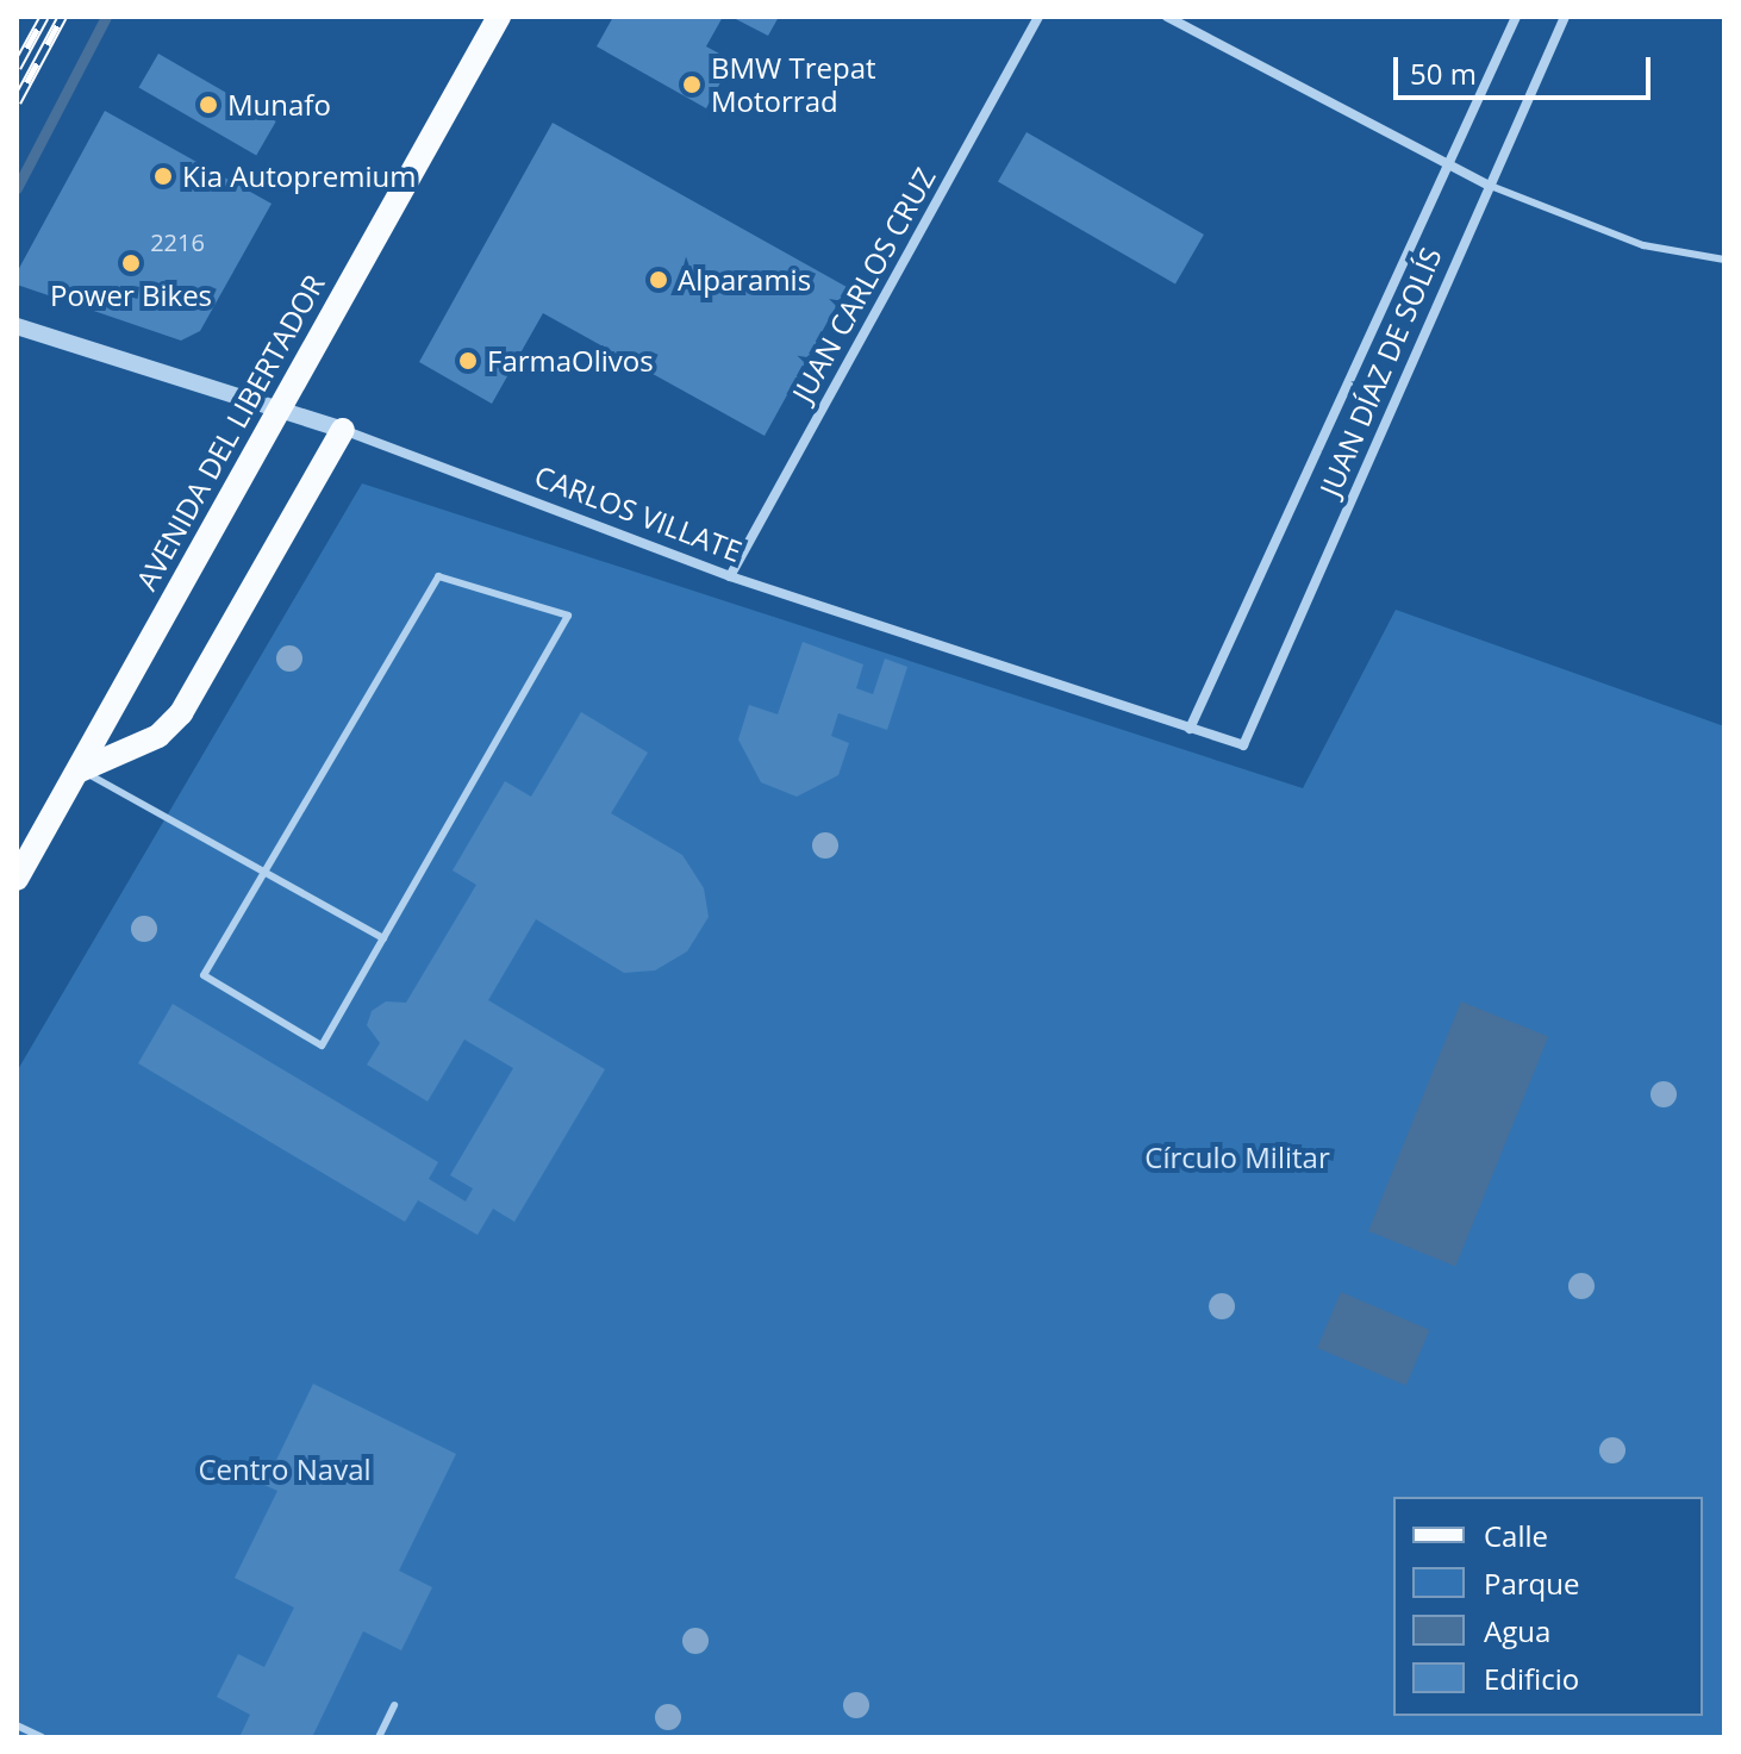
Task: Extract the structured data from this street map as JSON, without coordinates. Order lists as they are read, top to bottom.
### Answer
{
  "streets": {
    "main road": ["AVENIDA DEL LIBERTADOR"],
    "street": ["JUAN CARLOS CRUZ", "JUAN DÍAZ DE SOLÍS", "CARLOS VILLATE"]
  },
  "crossings": [
    ["JUAN CARLOS CRUZ", "CARLOS VILLATE"],
    ["JUAN DÍAZ DE SOLÍS", "CARLOS VILLATE"],
    ["AVENIDA DEL LIBERTADOR", "CARLOS VILLATE"]
  ],
  "parks": ["Círculo Militar", "Centro Naval"],
  "places": [
    "BMW Trepat Motorrad",
    "Munafo",
    "Kia Autopremium",
    "Power Bikes",
    "Alparamis",
    "FarmaOlivos"
  ],
  "house_numbers": ["2216"],
  "legend": [
    "Calle",
    "Parque",
    "Agua",
    "Edificio"
  ],
  "scale_bar": "50 m"
}
